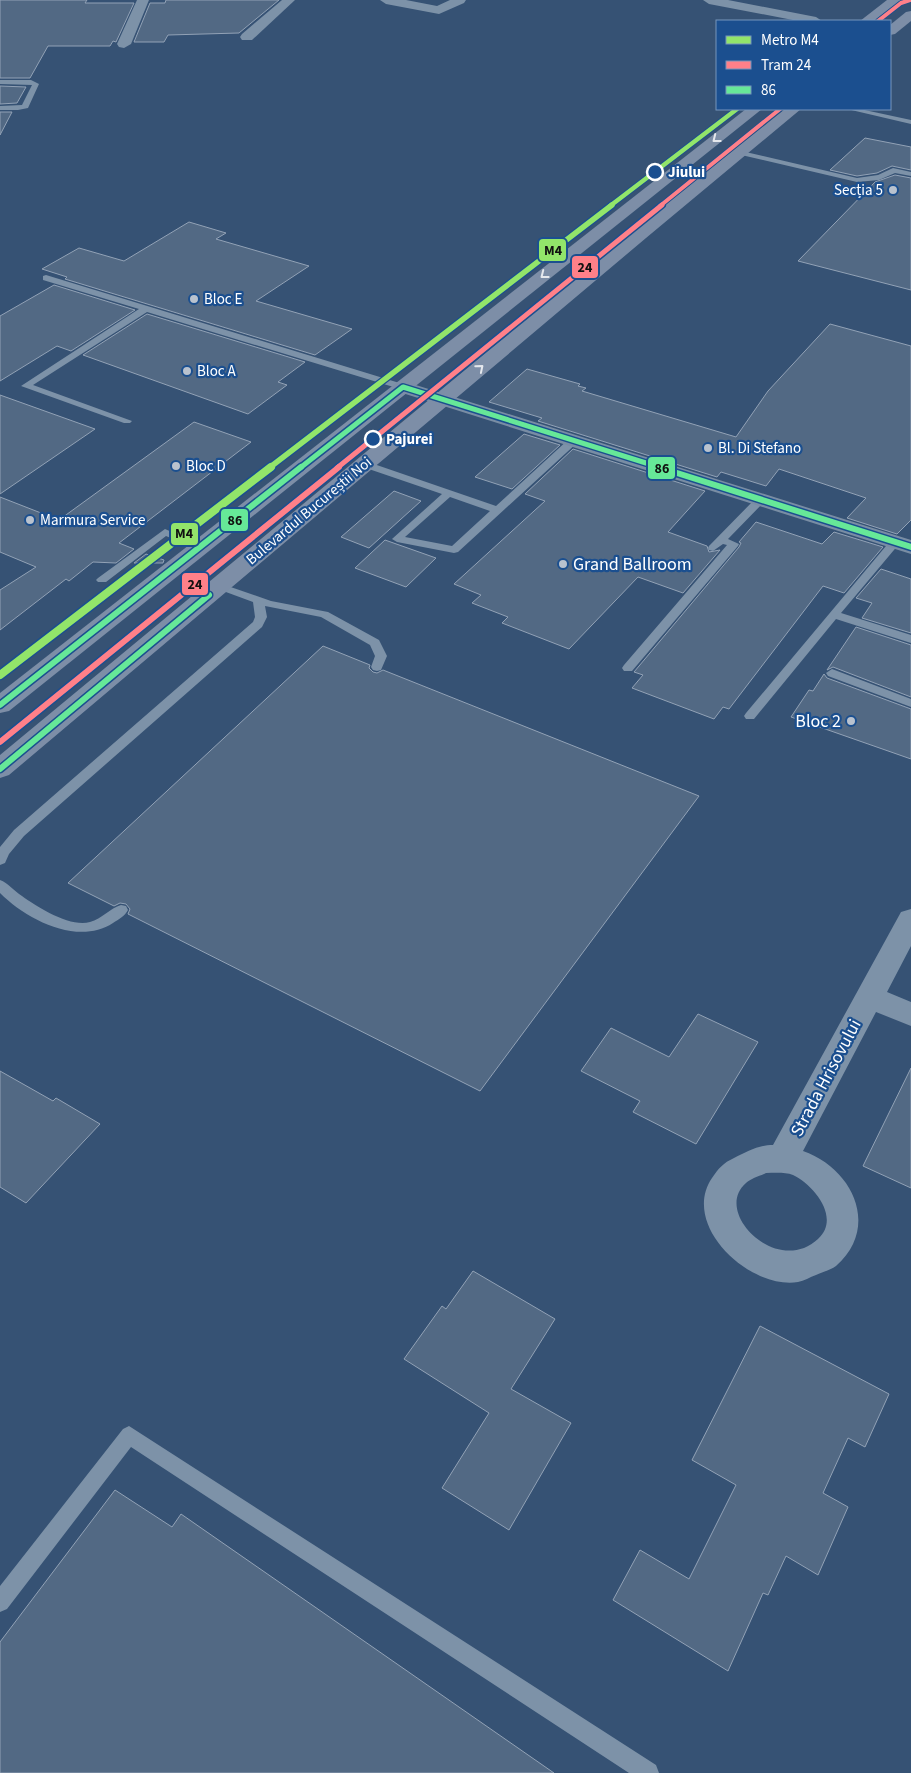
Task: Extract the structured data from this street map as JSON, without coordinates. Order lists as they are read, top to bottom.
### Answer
{
  "streets": {
    "main road": ["Bulevardul Bucureștii Noi"],
    "street": ["Strada Hrisovului"]
  },
  "places": [
    "Jiului",
    "Secția 5",
    "Bloc E",
    "Bloc A",
    "Pajurei",
    "Bl. Di Stefano",
    "Bloc D",
    "Marmura Service",
    "Grand Ballroom",
    "Bloc 2"
  ],
  "lines": ["tram line 24", "metro line M4", "transit line 86"],
  "legend": ["Metro M4", "Tram 24", "86"]
}
